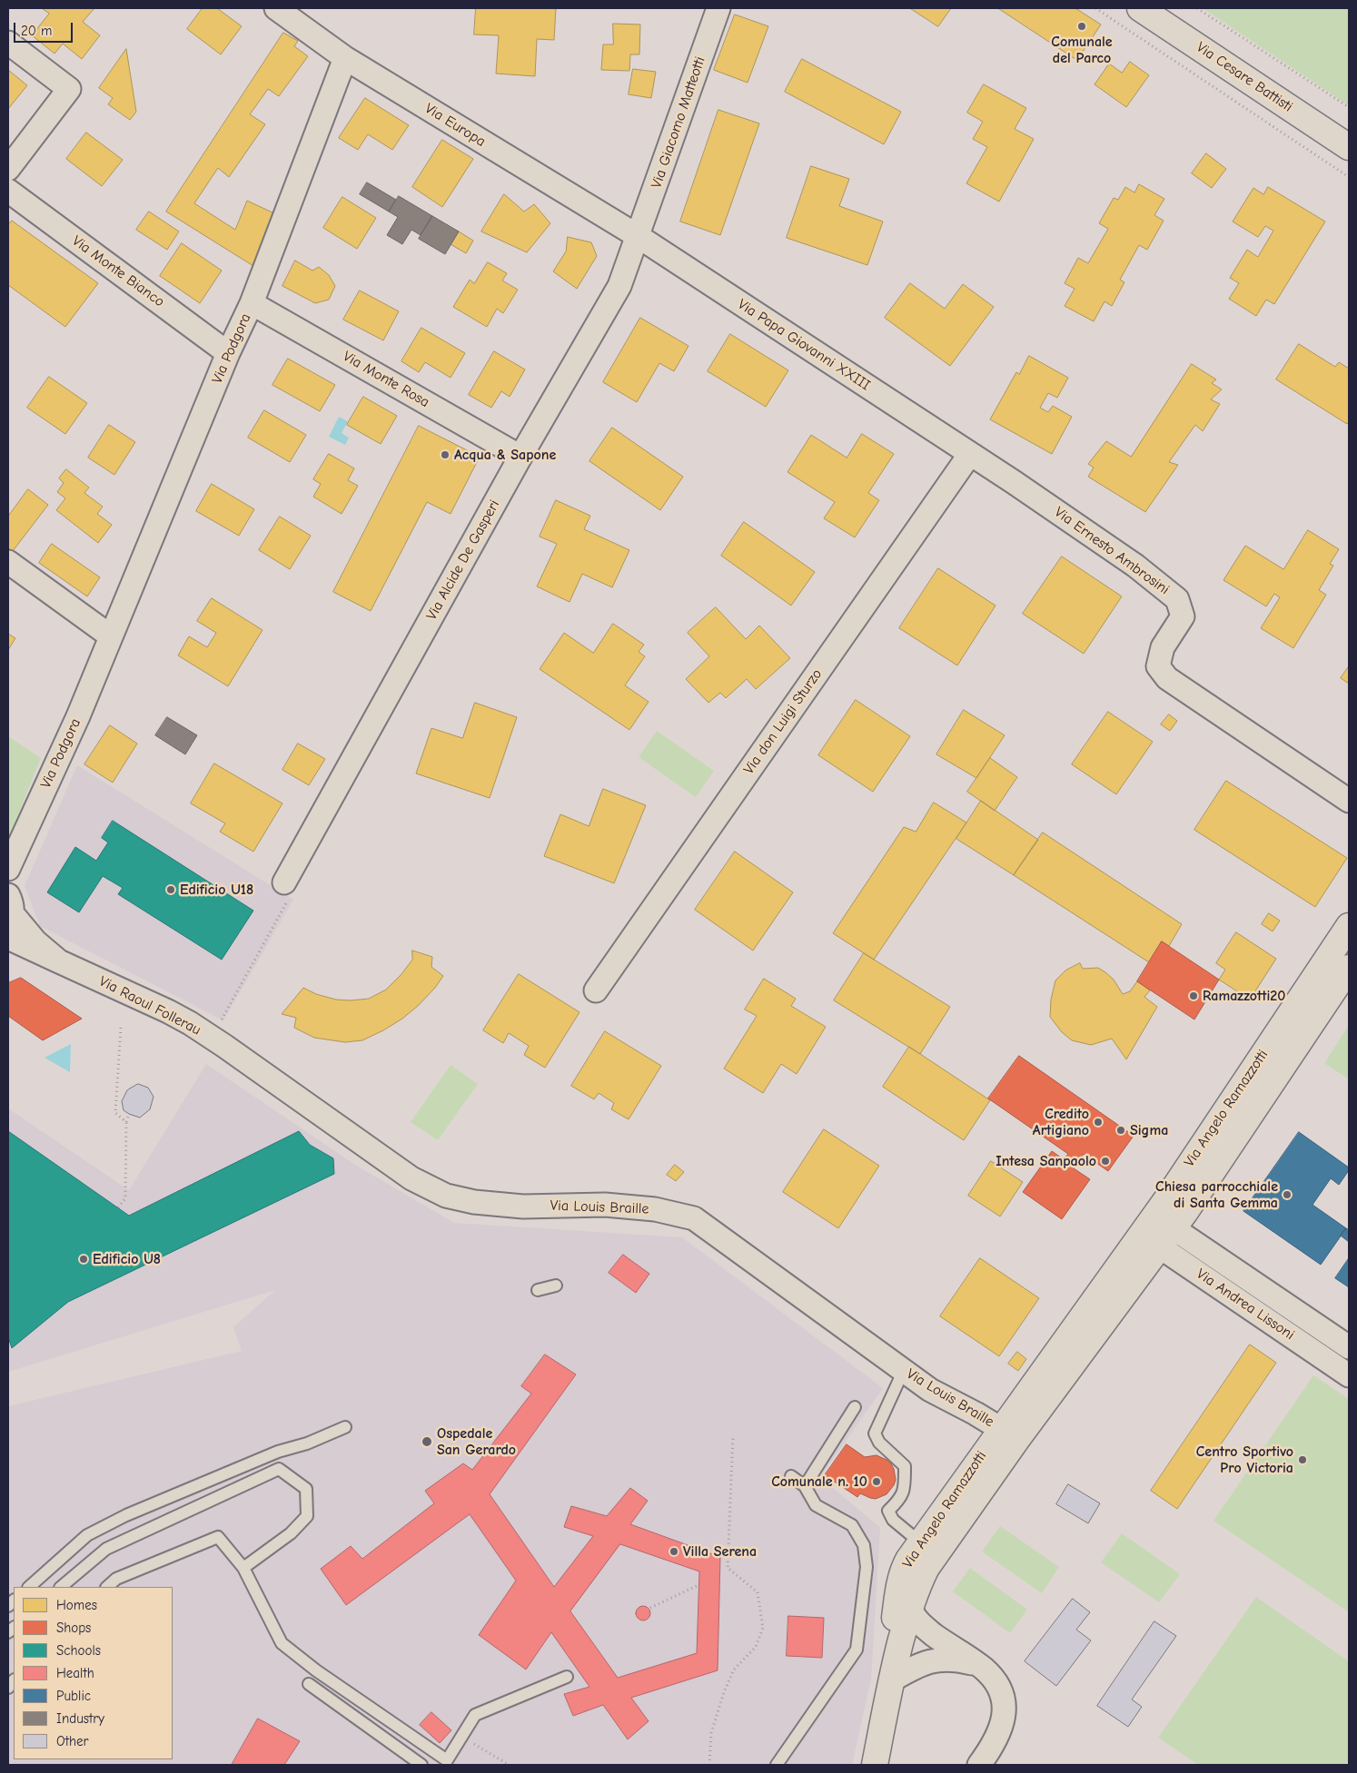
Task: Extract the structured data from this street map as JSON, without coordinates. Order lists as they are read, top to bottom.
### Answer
{
  "streets": {
    "street": [
      "Via Cesare Battisti",
      "Via Giacomo Matteotti",
      "Via Europa",
      "Via Monte Bianco",
      "Via Papa Giovanni XXIII",
      "Via Podgora",
      "Via Monte Rosa",
      "Via Ernesto Ambrosini",
      "Via Alcide De Gasperi",
      "Via don Luigi Sturzo",
      "Via Raoul Follerau",
      "Via Angelo Ramazzotti",
      "Via Louis Braille",
      "Via Andrea Lissoni"
    ]
  },
  "crossings": [
    ["Via Giacomo Matteotti", "Via Europa"],
    ["Via Giacomo Matteotti", "Via Papa Giovanni XXIII"],
    ["Via Giacomo Matteotti", "Via Alcide De Gasperi"],
    ["Via Europa", "Via Papa Giovanni XXIII"],
    ["Via Europa", "Via Podgora"],
    ["Via Europa", "Via Alcide De Gasperi"],
    ["Via Monte Bianco", "Via Podgora"],
    ["Via Papa Giovanni XXIII", "Via Ernesto Ambrosini"],
    ["Via Papa Giovanni XXIII", "Via Alcide De Gasperi"],
    ["Via Papa Giovanni XXIII", "Via don Luigi Sturzo"],
    ["Via Podgora", "Via Monte Rosa"],
    ["Via Monte Rosa", "Via Alcide De Gasperi"],
    ["Via Ernesto Ambrosini", "Via don Luigi Sturzo"],
    ["Via Raoul Follerau", "Via Louis Braille"],
    ["Via Angelo Ramazzotti", "Via Louis Braille"],
    ["Via Angelo Ramazzotti", "Via Andrea Lissoni"]
  ],
  "places": [
    "Comunale del Parco",
    "Acqua & Sapone",
    "Edificio U18",
    "Ramazzotti20",
    "Credito Artigiano",
    "Sigma",
    "Intesa Sanpaolo",
    "Chiesa parrocchiale di Santa Gemma",
    "Edificio U8",
    "Ospedale San Gerardo",
    "Centro Sportivo Pro Victoria",
    "Comunale n. 10",
    "Villa Serena"
  ],
  "legend": [
    "Homes",
    "Shops",
    "Schools",
    "Health",
    "Public",
    "Industry",
    "Other"
  ],
  "scale_bar": "20 m"
}
